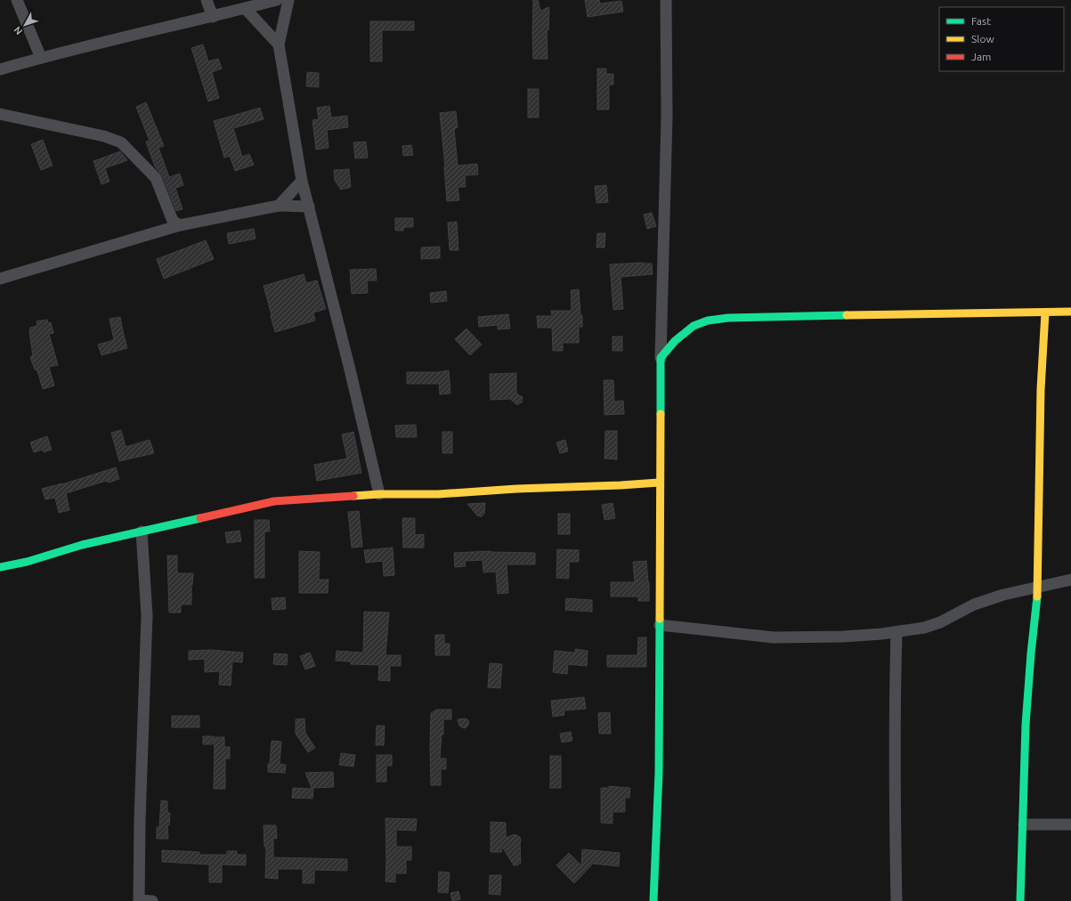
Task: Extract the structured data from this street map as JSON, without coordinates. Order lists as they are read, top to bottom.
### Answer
{
  "legend": ["Fast", "Slow", "Jam"],
  "north": "bottom left"
}
